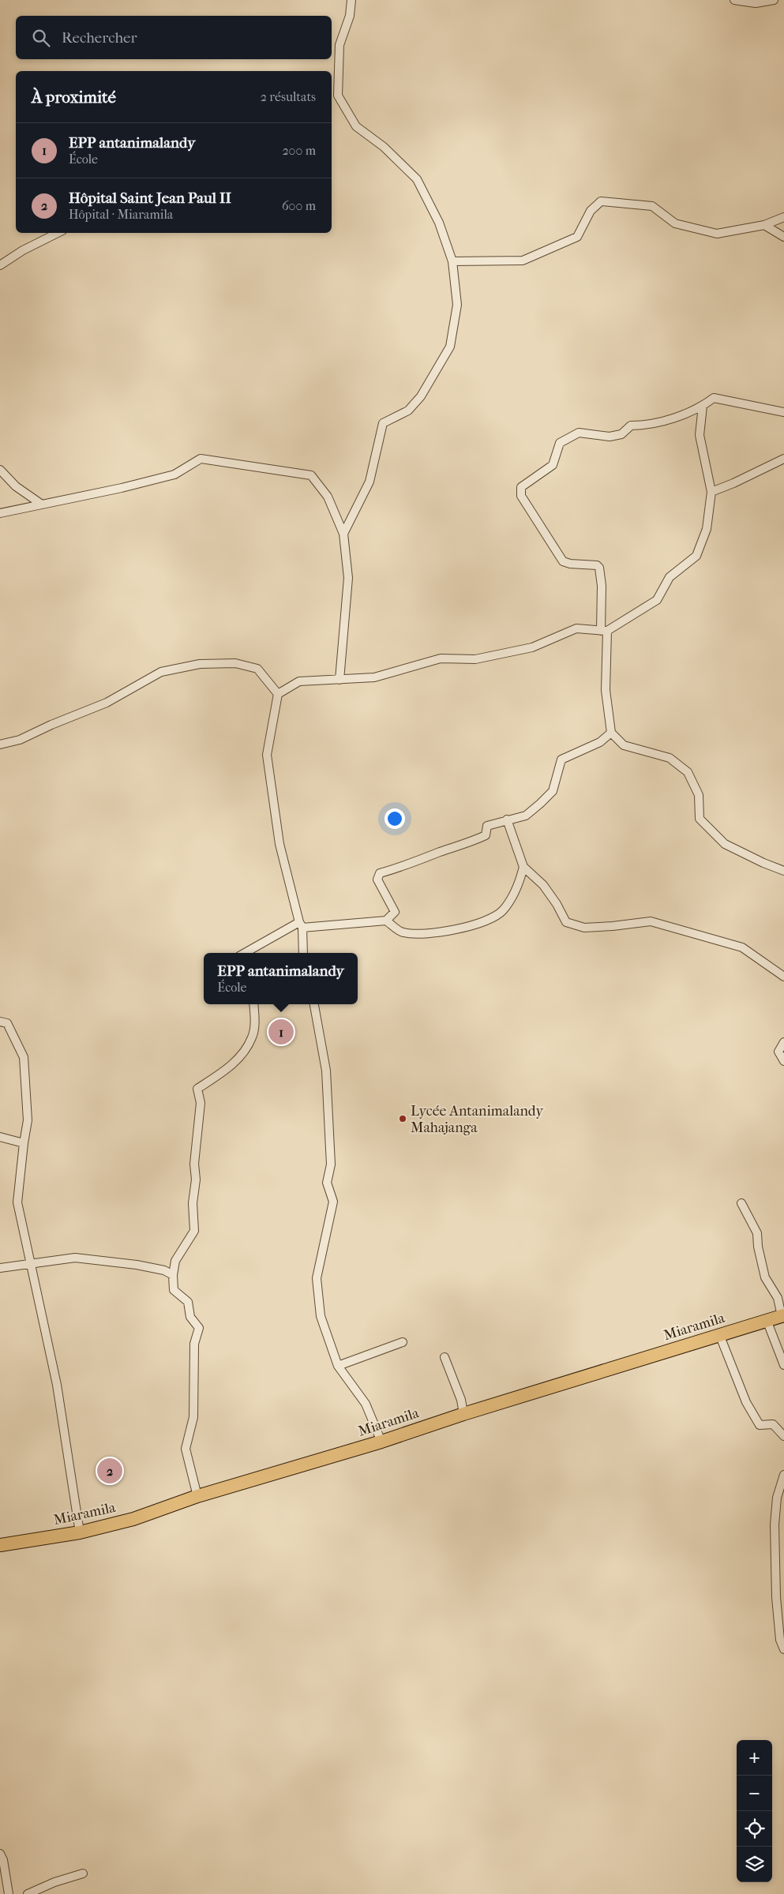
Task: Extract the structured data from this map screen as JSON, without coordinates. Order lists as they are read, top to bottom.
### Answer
{
  "streets": {
    "main road": ["Miaramila"]
  },
  "places": ["Lycée Antanimalandy Mahajanga"],
  "page": {
    "search": "Rechercher",
    "heading": ["À proximité", "2 résultats"],
    "list": [
      {
        "mark": "1",
        "name": "EPP antanimalandy",
        "note": "École",
        "value": "200 m"
      },
      {
        "mark": "2",
        "name": "Hôpital Saint Jean Paul II",
        "note": "Hôpital · Miaramila",
        "value": "600 m"
      }
    ],
    "popup": ["EPP antanimalandy", "École"],
    "pins": ["1", "2"],
    "map_buttons": ["+", "−"]
  }
}
